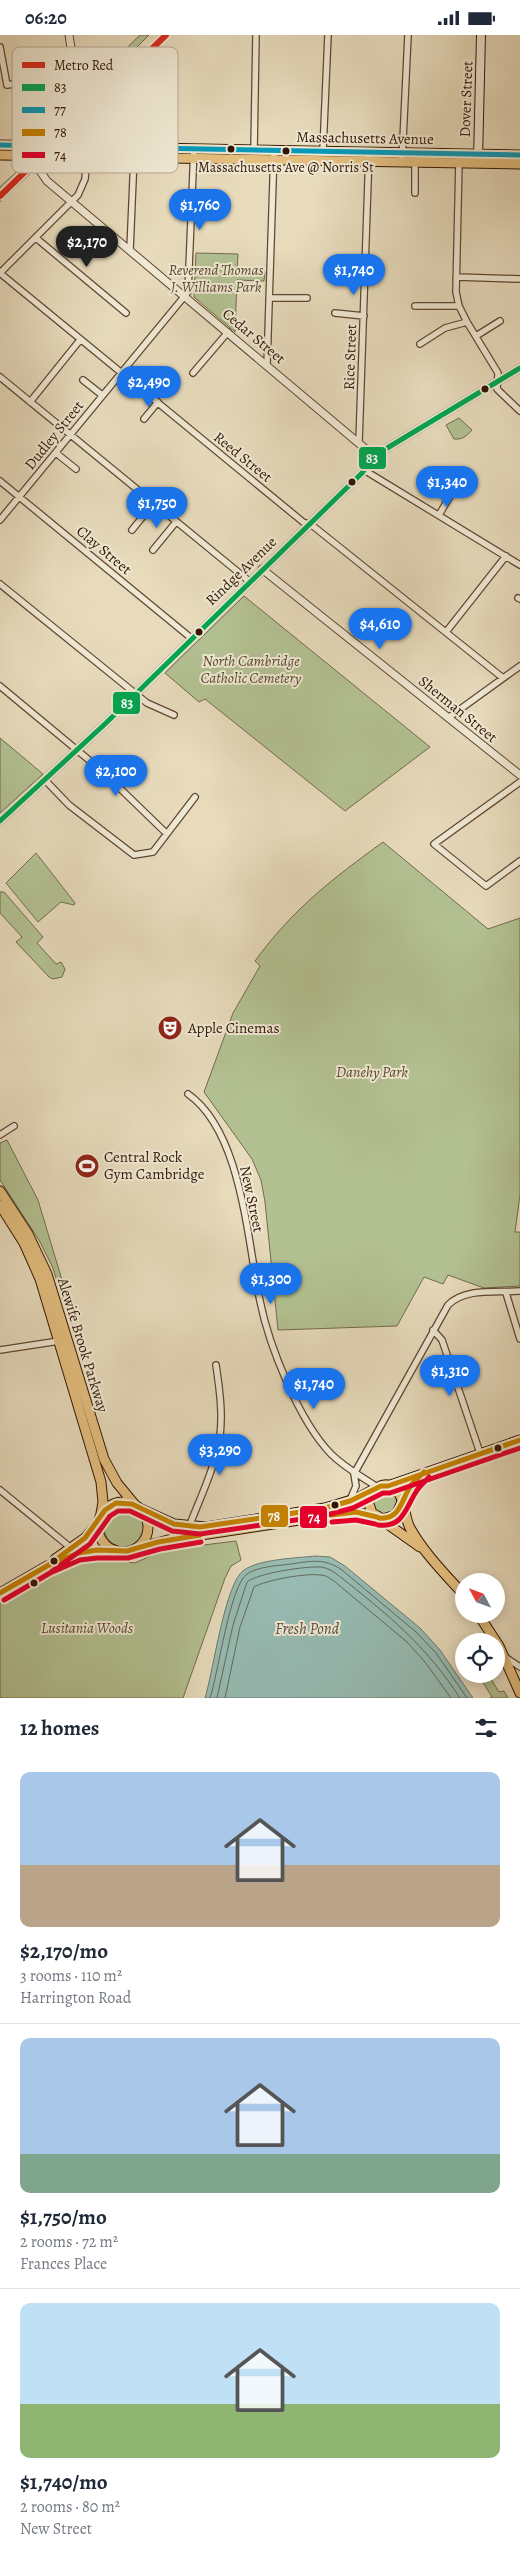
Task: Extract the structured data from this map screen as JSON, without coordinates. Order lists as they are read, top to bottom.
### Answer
{
  "streets": {
    "main road": ["Dover Street", "Massachusetts Avenue", "Alewife Brook Parkway"],
    "street": [
      "Cedar Street",
      "Rice Street",
      "Dudley Street",
      "Reed Street",
      "Clay Street",
      "Rindge Avenue",
      "Sherman Street",
      "New Street"
    ]
  },
  "crossings": [
    ["Dover Street", "Massachusetts Avenue"],
    ["Massachusetts Avenue", "Rice Street"],
    ["Cedar Street", "Rice Street"],
    ["Cedar Street", "Dudley Street"],
    ["Cedar Street", "Rindge Avenue"],
    ["Dudley Street", "Reed Street"],
    ["Dudley Street", "Clay Street"],
    ["Reed Street", "Rindge Avenue"],
    ["Clay Street", "Rindge Avenue"],
    ["Rindge Avenue", "Sherman Street"]
  ],
  "water": ["Fresh Pond"],
  "parks": [
    "Reverend Thomas J. Williams Park",
    "North Cambridge Catholic Cemetery",
    "Danehy Park",
    "Lusitania Woods"
  ],
  "places": {
    "other": ["Massachusetts Ave @ Norris St"],
    "theatre": ["Apple Cinemas"],
    "sports": ["Central Rock Gym Cambridge"]
  },
  "lines": [
    "metro line Red",
    "transit line 77",
    "transit line 83",
    "transit line 78",
    "transit line 74"
  ],
  "legend": [
    "Metro Red",
    "83",
    "77",
    "78",
    "74"
  ],
  "north": "top left",
  "page": {
    "status": "06:20",
    "price": [
      "$1,760",
      "$2,170",
      "$1,740",
      "$2,490",
      "$1,340",
      "$1,750",
      "$4,610",
      "$2,100",
      "$1,300",
      "$1,310",
      "$1,740",
      "$3,290"
    ],
    "heading": "12 homes",
    "list": [
      {
        "name": "$2,170/mo",
        "note": "3 rooms · 110 m² · Harrington Road"
      },
      {
        "name": "$1,750/mo",
        "note": "2 rooms · 72 m² · Frances Place"
      },
      {
        "name": "$1,740/mo",
        "note": "2 rooms · 80 m² · New Street"
      }
    ]
  }
}
